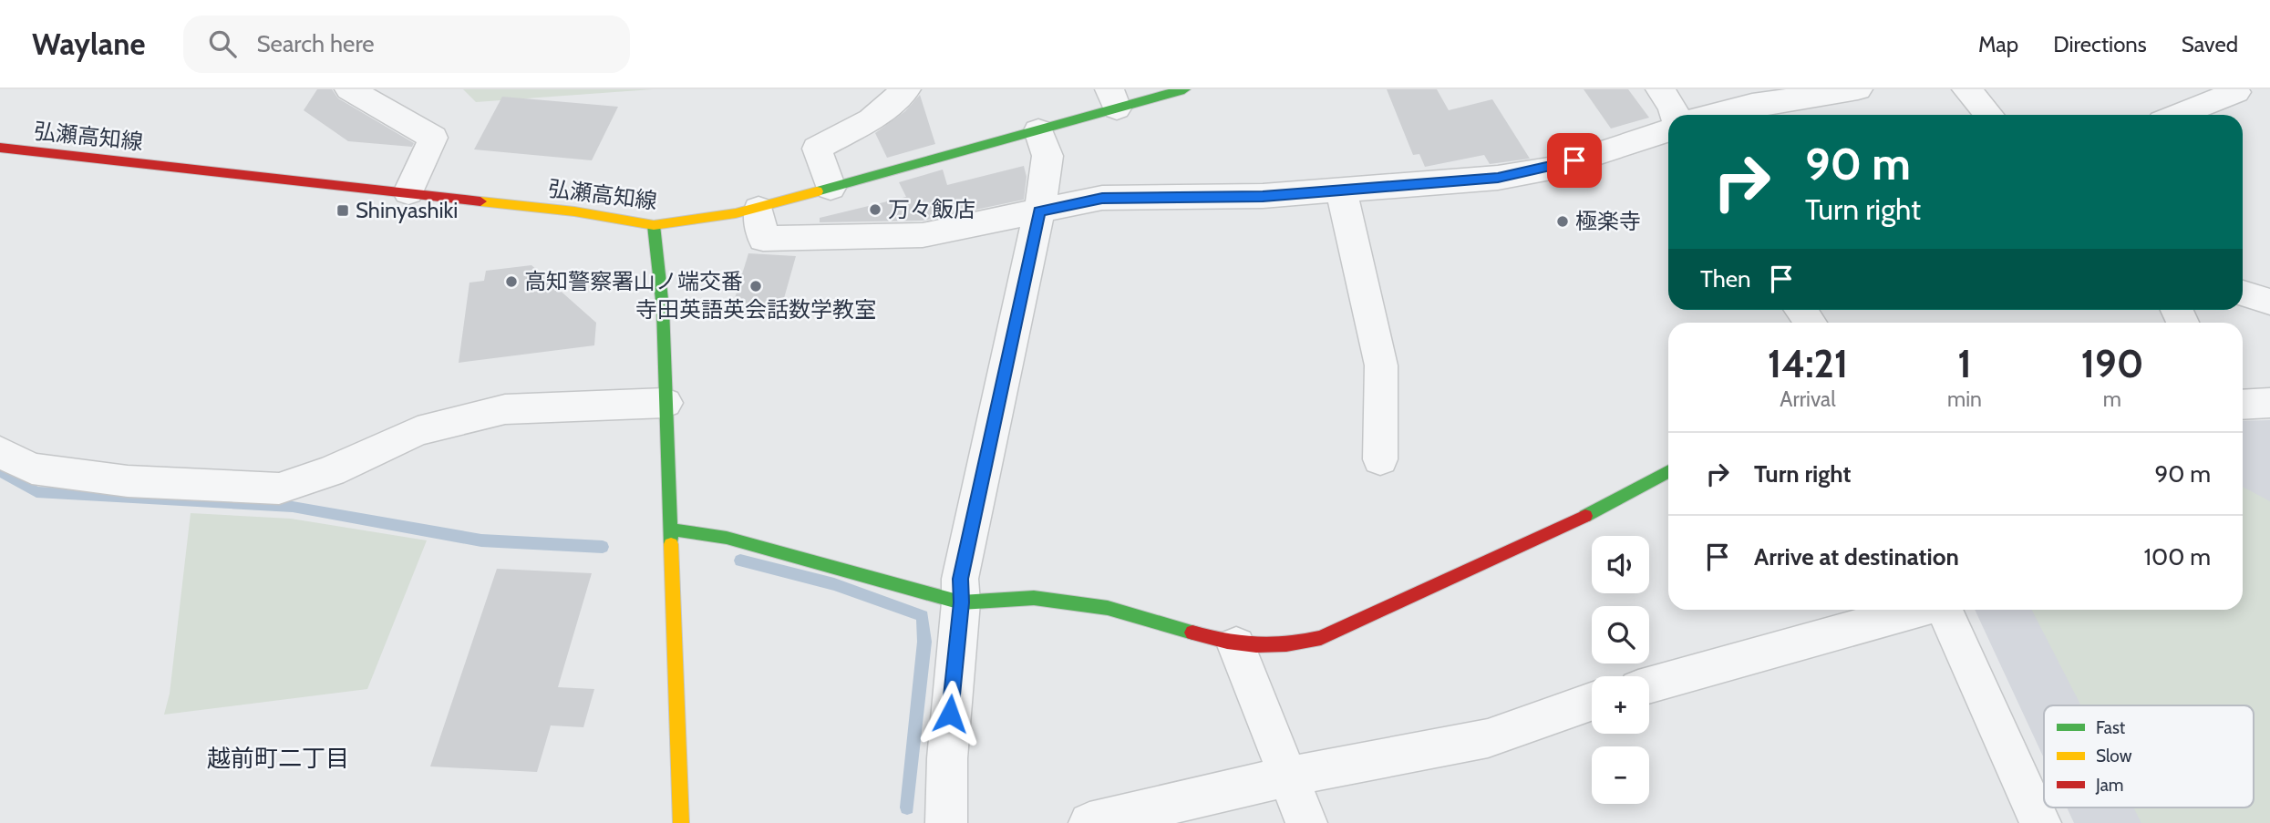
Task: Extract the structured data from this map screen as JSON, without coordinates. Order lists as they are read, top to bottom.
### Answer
{
  "streets": {
    "street": ["弘瀬高知線"]
  },
  "districts": ["越前町二丁目"],
  "places": {
    "other": [
      "万々飯店",
      "極楽寺",
      "高知警察署山ノ端交番",
      "寺田英語英会話数学教室"
    ],
    "transit": ["Shinyashiki"]
  },
  "legend": ["Fast", "Slow", "Jam"],
  "page": {
    "header": "Waylane",
    "search": "Search here",
    "nav": ["Map", "Directions", "Saved"],
    "turn": ["90 m", "Turn right"],
    "then": "Then",
    "eta": [
      "14:21",
      "Arrival",
      "1",
      "min",
      "190",
      "m"
    ],
    "list": [
      {
        "name": "Turn right",
        "value": "90 m"
      },
      {
        "name": "Arrive at destination",
        "value": "100 m"
      }
    ],
    "map_buttons": ["+", "−"]
  }
}
